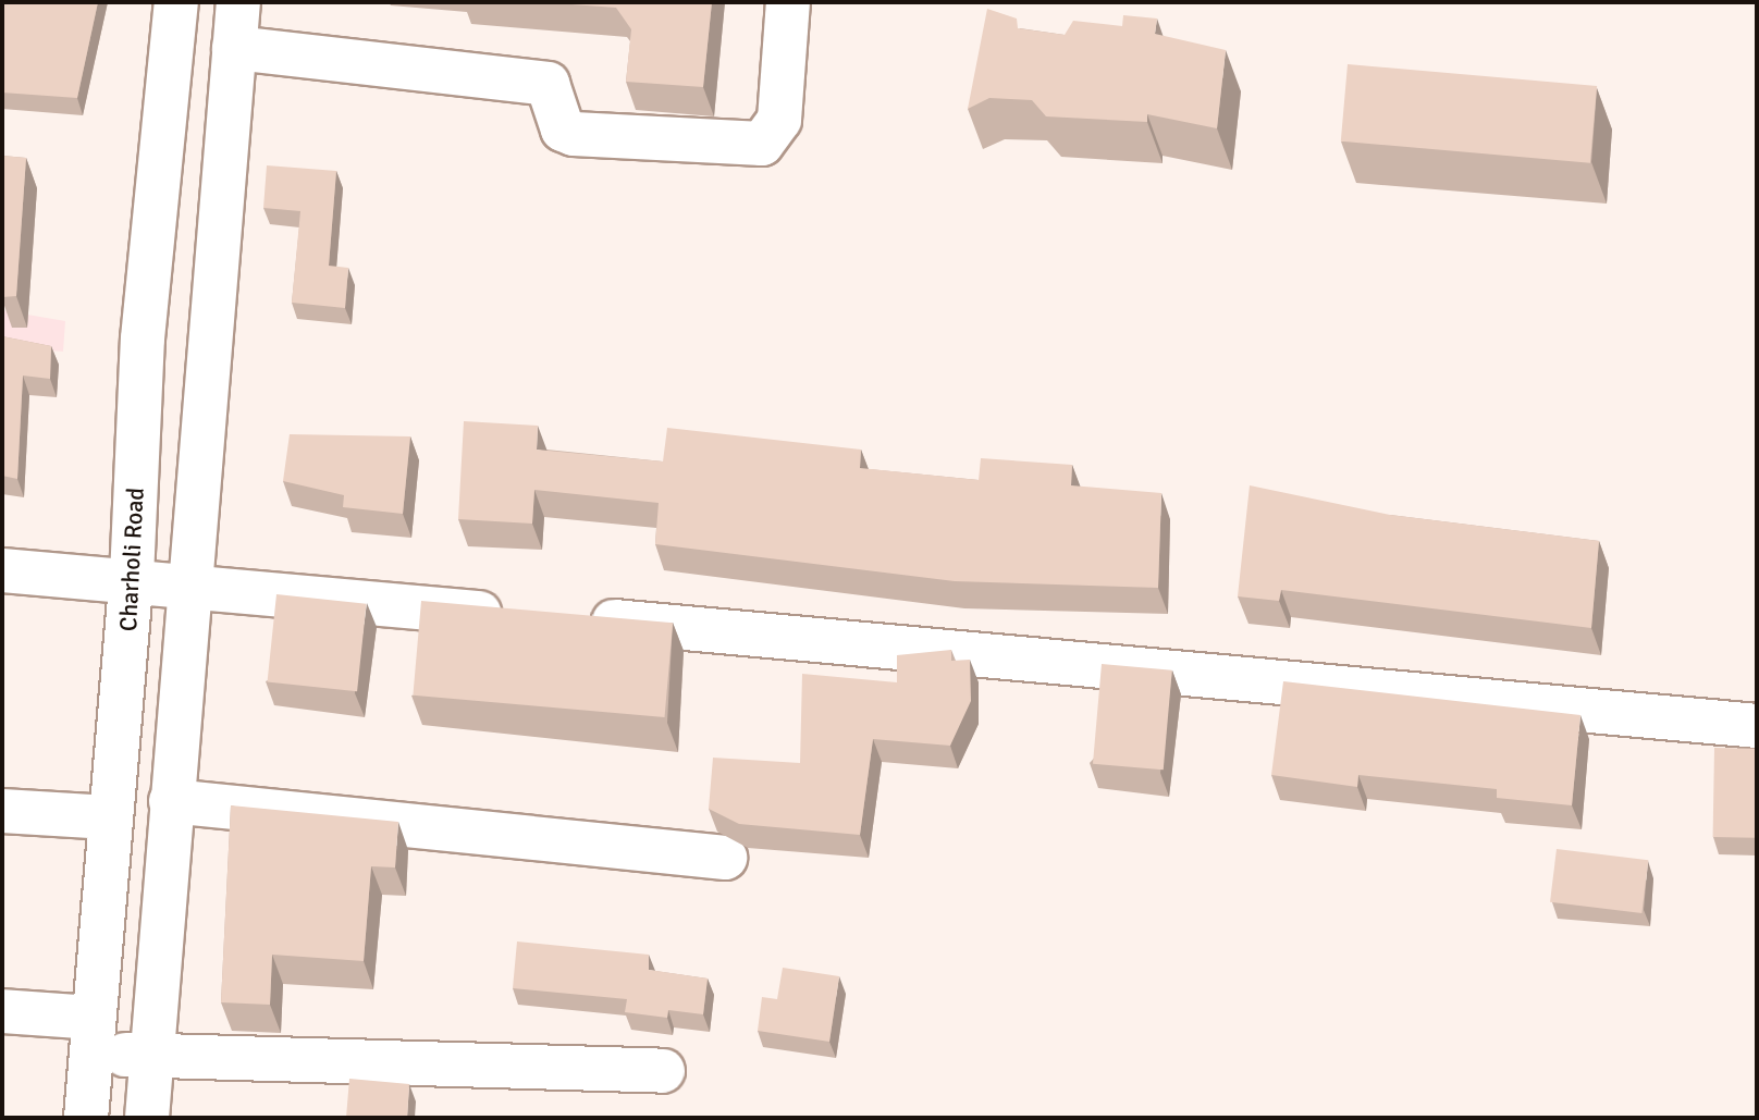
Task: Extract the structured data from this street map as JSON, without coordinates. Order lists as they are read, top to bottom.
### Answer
{
  "streets": {
    "street": ["Charholi Road"]
  }
}
